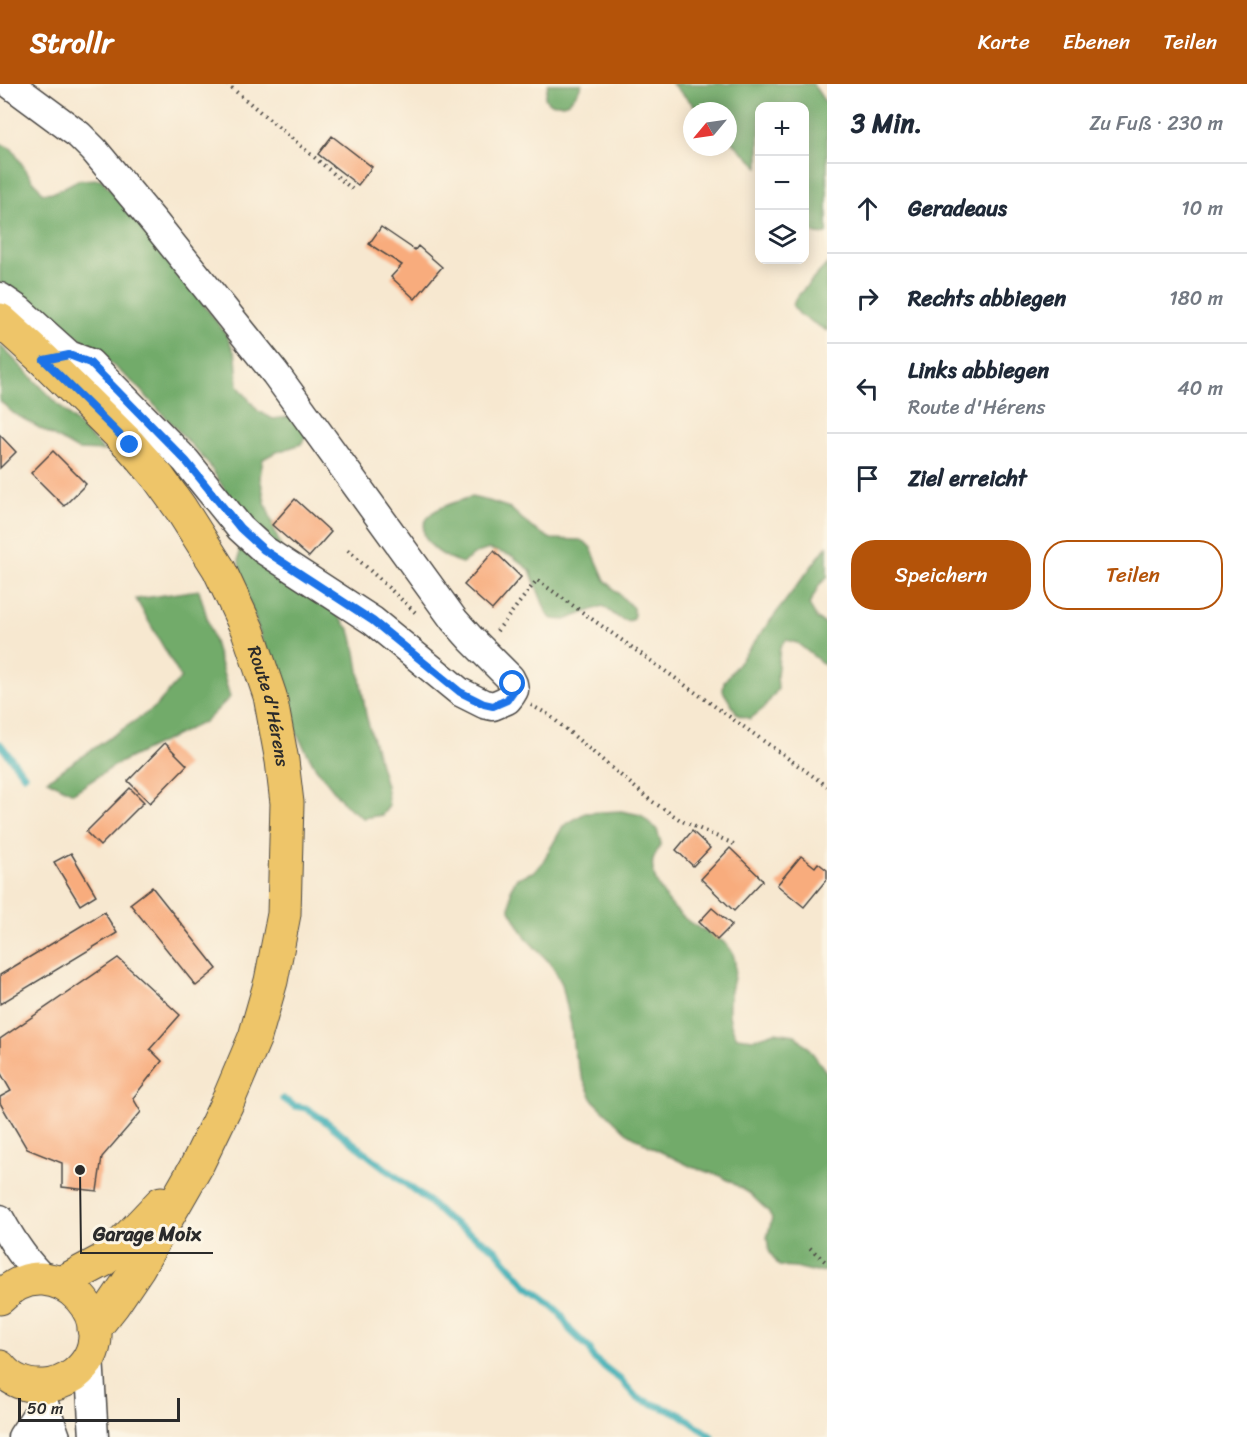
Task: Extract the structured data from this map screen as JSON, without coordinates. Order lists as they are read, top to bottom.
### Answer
{
  "streets": {
    "main road": ["Route d'Hérens"]
  },
  "places": ["Garage Moix"],
  "scale_bar": "50 m",
  "north": "bottom left",
  "page": {
    "header": "Strollr",
    "nav": ["Karte", "Ebenen", "Teilen"],
    "heading": ["3 Min.", "Zu Fuß · 230 m"],
    "map_buttons": ["+", "−"],
    "list": [
      ["Geradeaus", "10 m"],
      ["Rechts abbiegen", "180 m"],
      ["Links abbiegen", "Route d'Hérens", "40 m"],
      "Ziel erreicht"
    ],
    "buttons": ["Speichern", "Teilen"],
    "scale": "50 m"
  }
}
